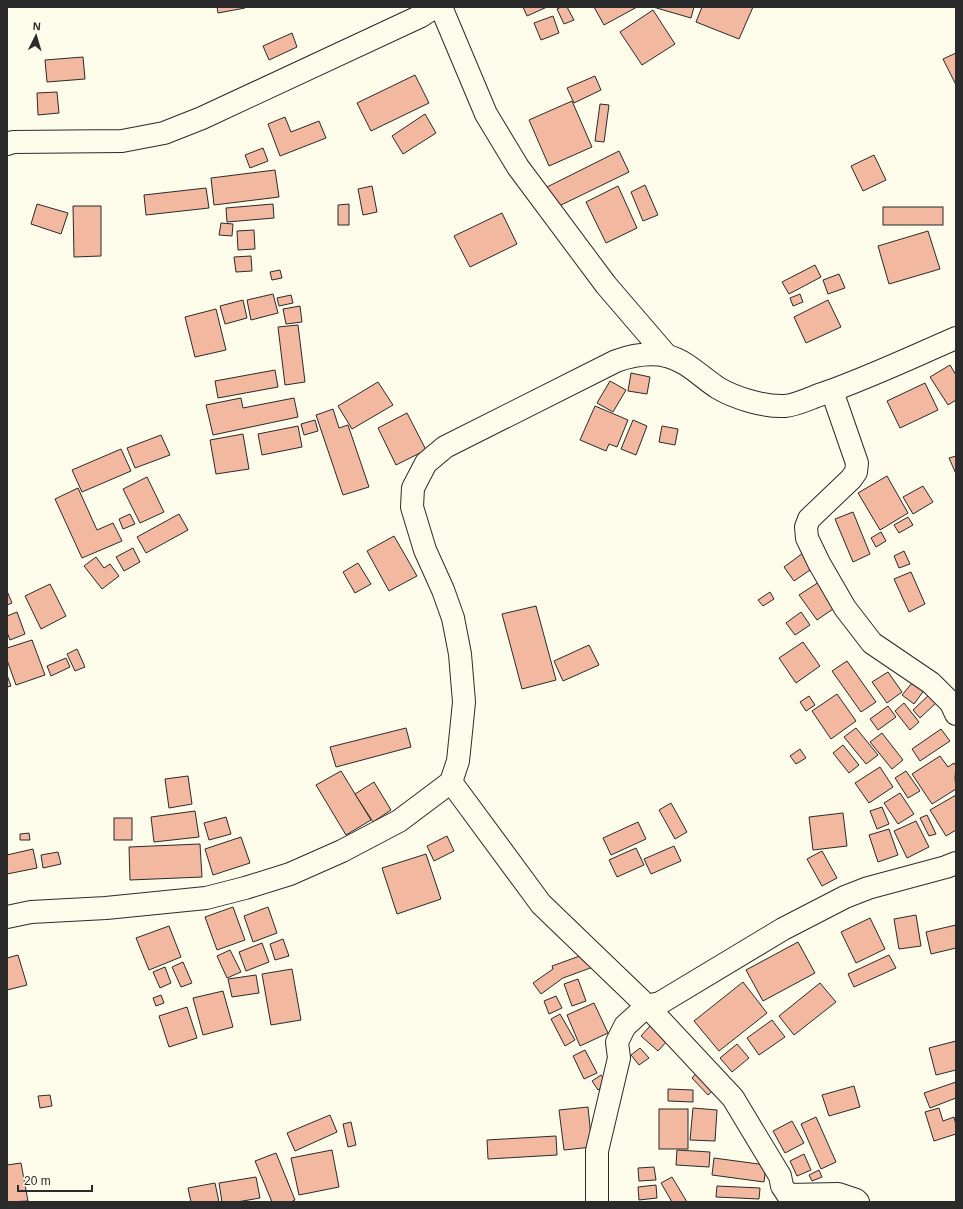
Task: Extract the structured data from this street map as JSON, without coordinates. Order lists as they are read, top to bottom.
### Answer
{
  "scale_bar": "20 m",
  "north": "top"
}
